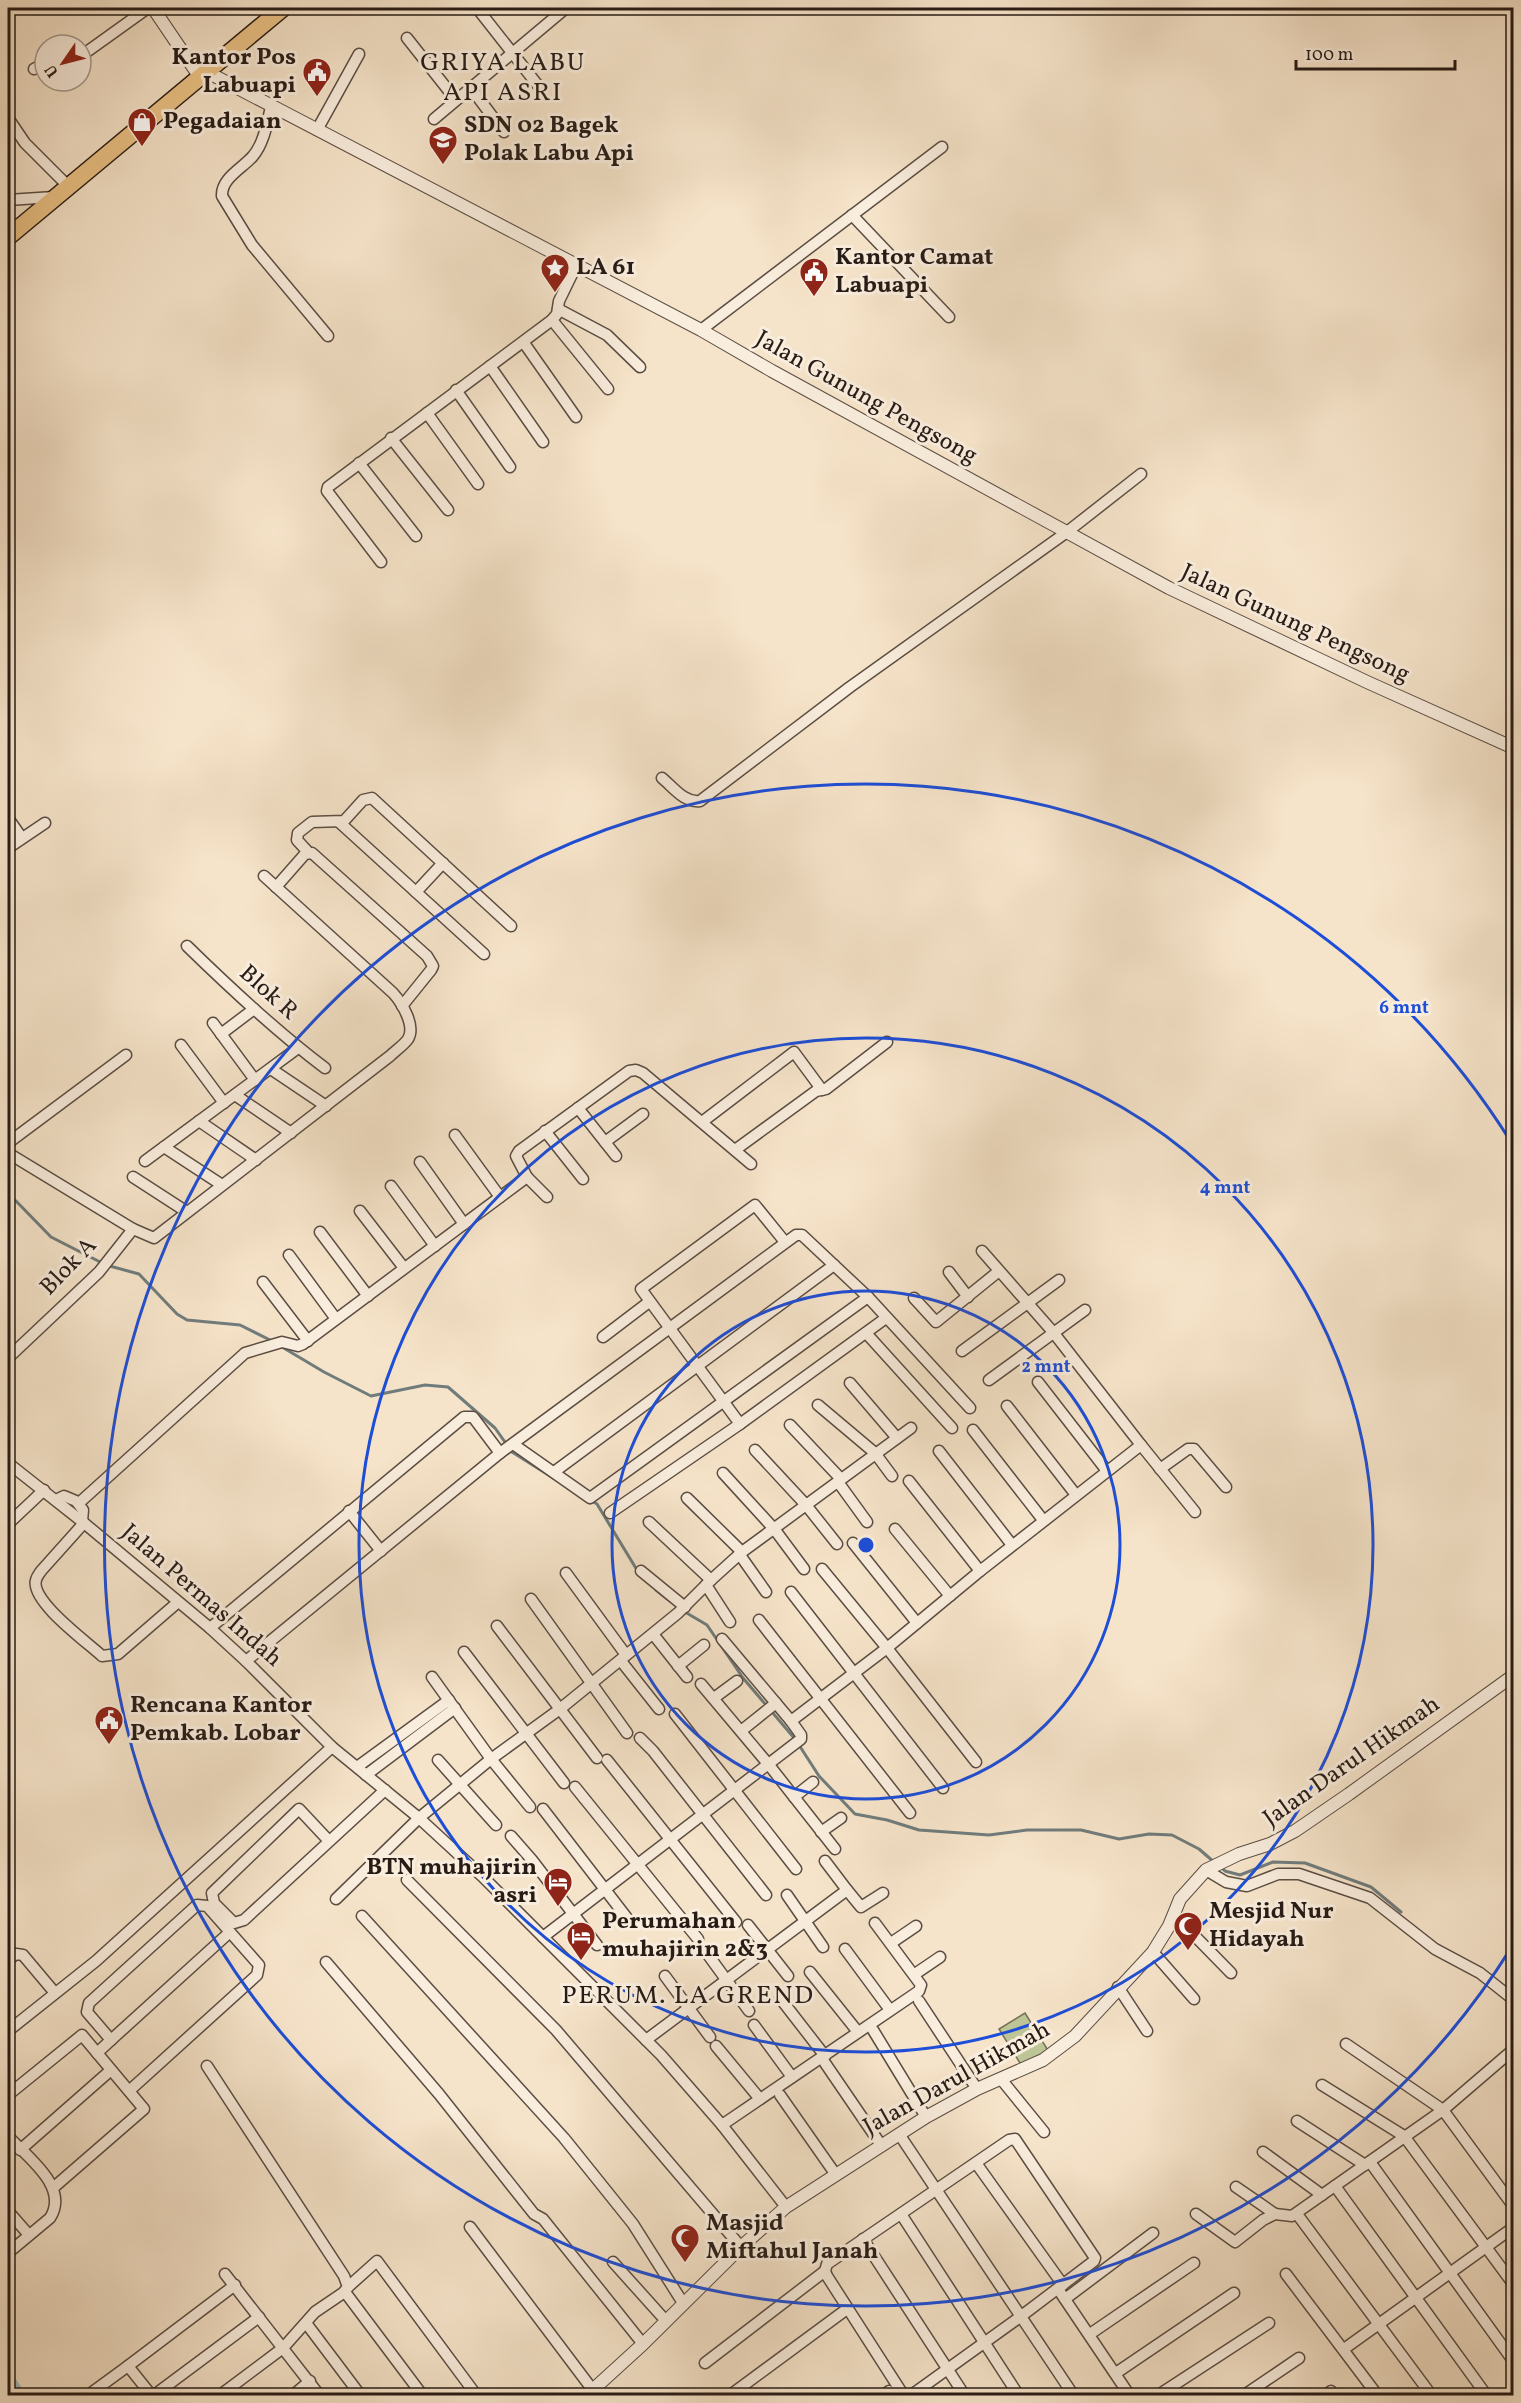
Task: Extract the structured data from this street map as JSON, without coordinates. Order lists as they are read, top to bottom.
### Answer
{
  "streets": {
    "street": [
      "Jalan Gunung Pengsong",
      "Blok R",
      "Blok A",
      "Jalan Permas Indah",
      "Jalan Darul Hikmah"
    ]
  },
  "crossings": [
    ["Jalan Permas Indah", "Jalan Darul Hikmah"]
  ],
  "districts": ["GRIYA LABU API ASRI", "PERUM. LA GREND"],
  "places": {
    "public building": ["Kantor Pos Labuapi", "Kantor Camat Labuapi", "Rencana Kantor Pemkab. Lobar"],
    "shop": ["Pegadaian"],
    "school or university": ["SDN 02 Bagek Polak Labu Api"],
    "place": ["LA 61"],
    "hotel": ["BTN muhajirin asri", "Perumahan muhajirin 2&3"],
    "mosque": ["Mesjid Nur Hidayah", "Masjid Miftahul Janah"]
  },
  "scale_bar": "100 m",
  "north": "bottom left",
  "rings": ["6 mnt", "4 mnt", "2 mnt"]
}
